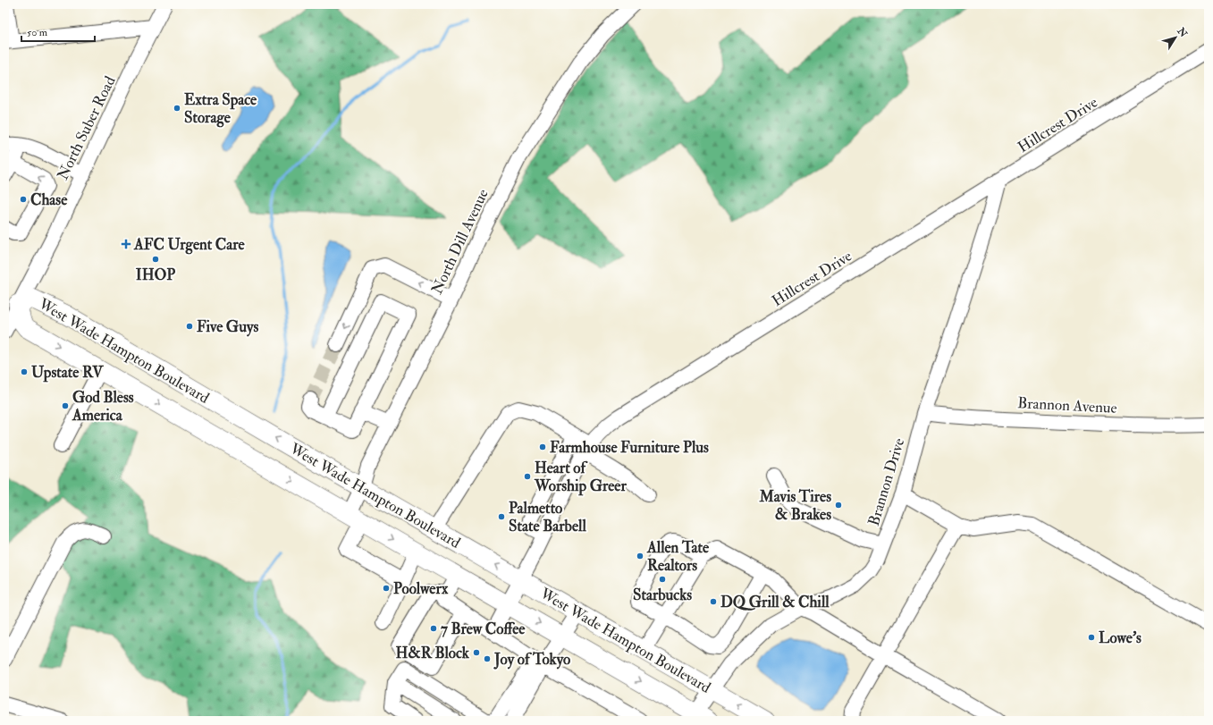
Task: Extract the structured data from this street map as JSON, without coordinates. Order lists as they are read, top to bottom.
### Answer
{
  "streets": {
    "main road": ["West Wade Hampton Boulevard"],
    "street": [
      "Hillcrest Drive",
      "North Suber Road",
      "North Dill Avenue",
      "Brannon Avenue",
      "Brannon Drive"
    ]
  },
  "crossings": [
    ["Hillcrest Drive", "West Wade Hampton Boulevard"],
    ["Hillcrest Drive", "Brannon Drive"],
    ["North Suber Road", "West Wade Hampton Boulevard"],
    ["North Dill Avenue", "West Wade Hampton Boulevard"],
    ["West Wade Hampton Boulevard", "Brannon Drive"],
    ["Brannon Avenue", "Brannon Drive"]
  ],
  "places": {
    "other": [
      "Extra Space Storage",
      "Chase",
      "IHOP",
      "Five Guys",
      "Upstate RV",
      "God Bless America",
      "Farmhouse Furniture Plus",
      "Heart of Worship Greer",
      "Mavis Tires & Brakes",
      "Palmetto State Barbell",
      "Allen Tate Realtors",
      "Starbucks",
      "Poolwerx",
      "DQ Grill & Chill",
      "7 Brew Coffee",
      "Lowe's",
      "H&R Block",
      "Joy of Tokyo"
    ],
    "health": ["AFC Urgent Care"]
  },
  "scale_bar": "50 m",
  "north": "top right"
}
